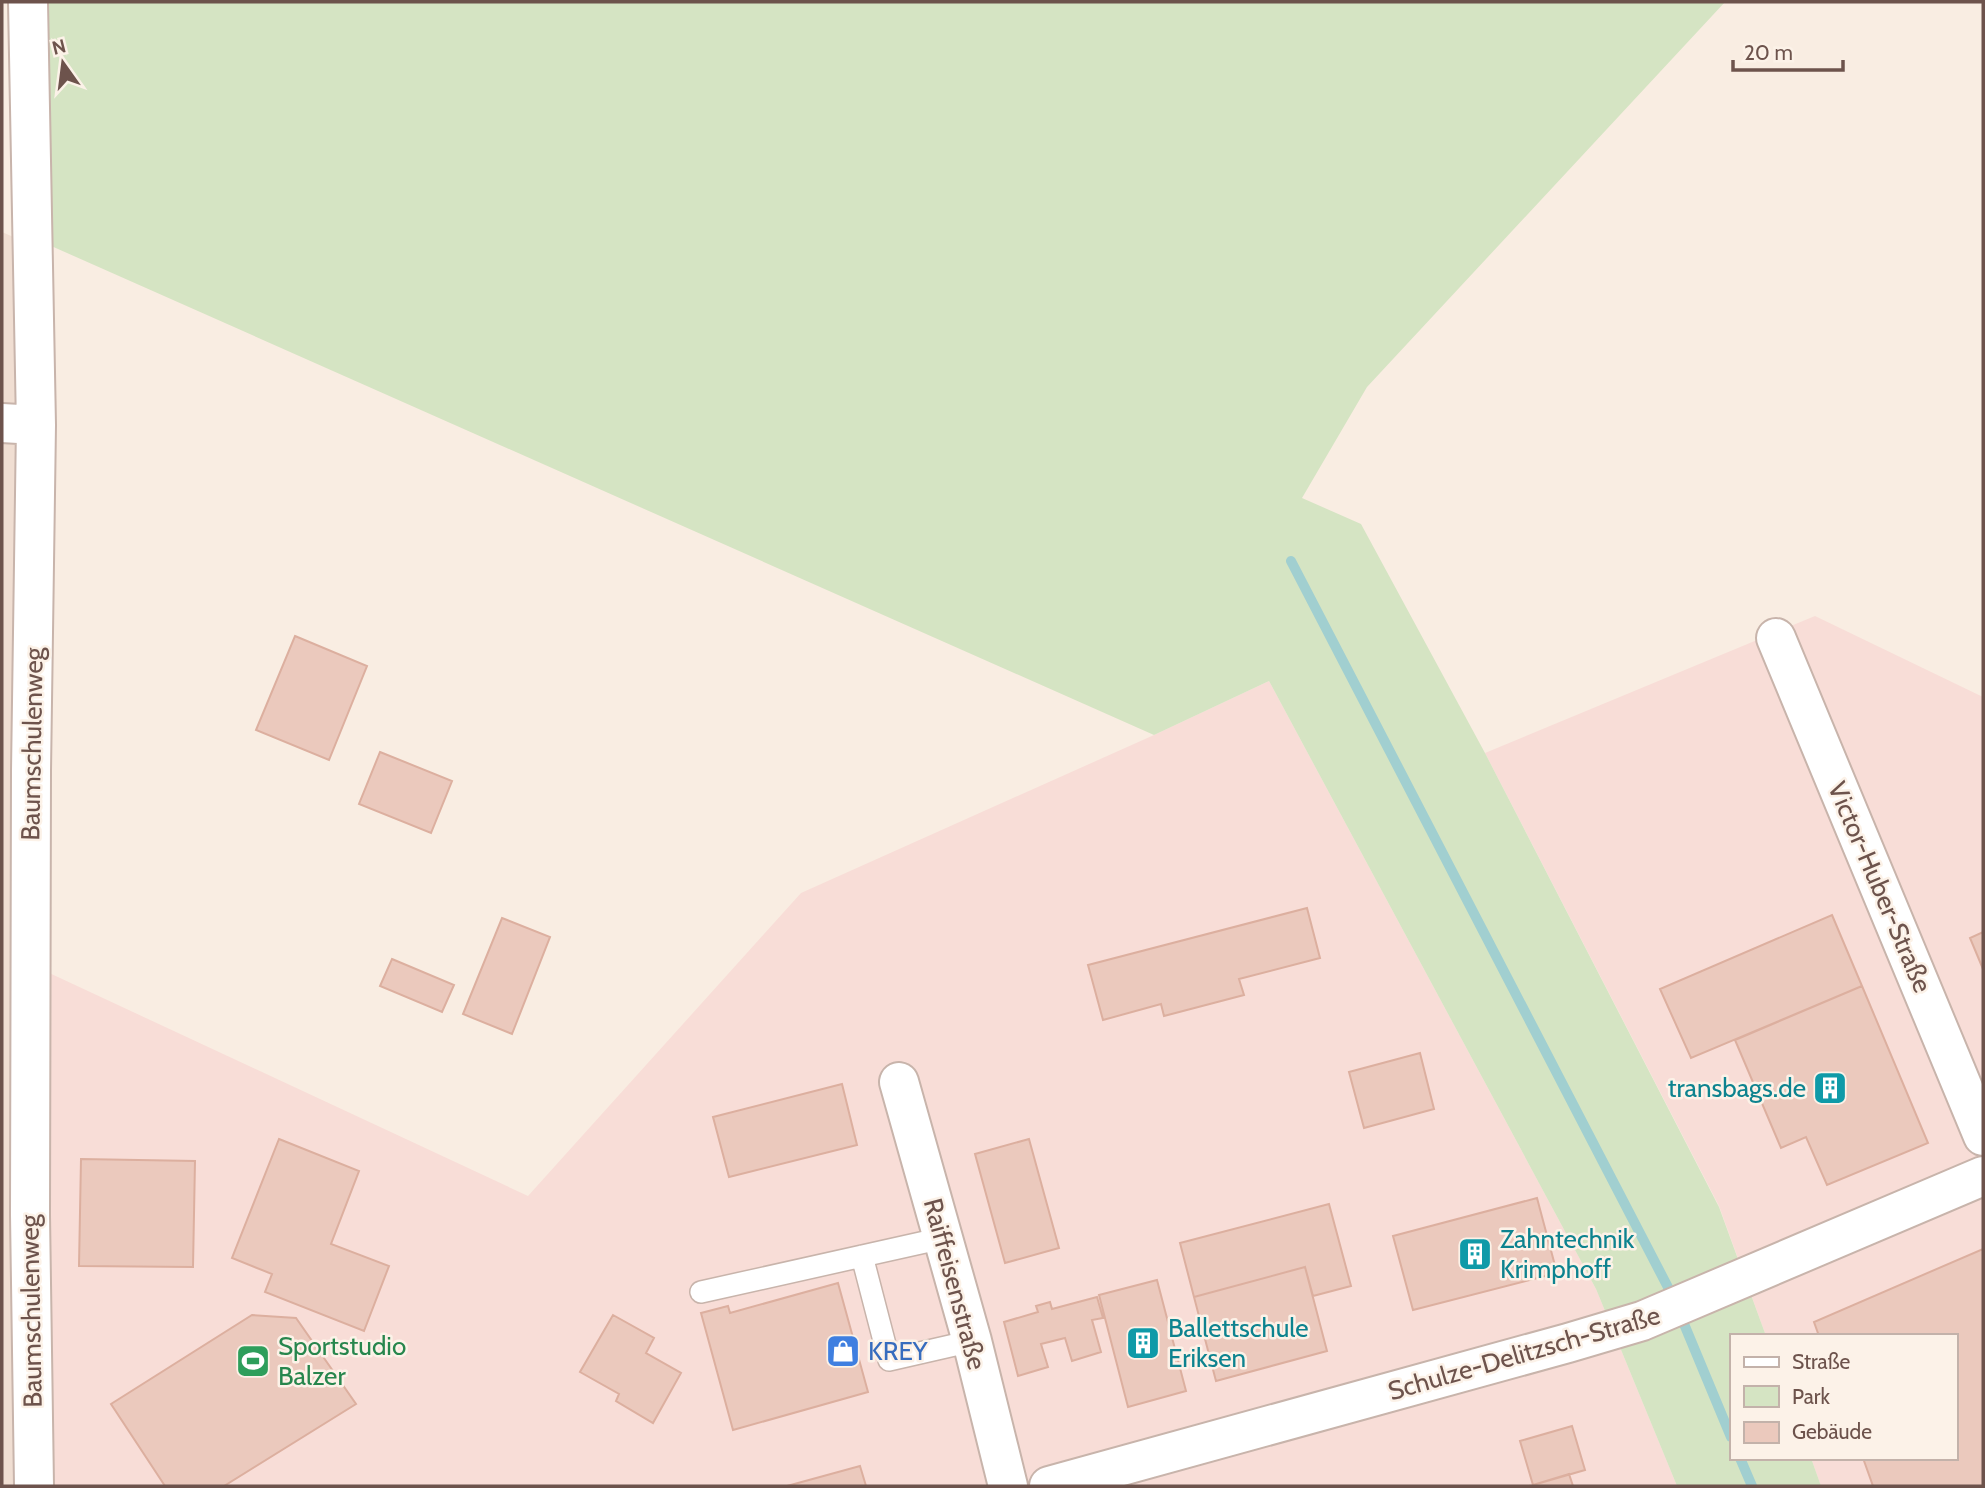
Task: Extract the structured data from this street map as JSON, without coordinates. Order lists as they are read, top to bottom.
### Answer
{
  "streets": {
    "street": [
      "Baumschulenweg",
      "Victor-Huber-Straße",
      "Raiffeisenstraße",
      "Schulze-Delitzsch-Straße"
    ]
  },
  "places": {
    "building": ["transbags.de", "Zahntechnik Krimphoff", "Ballettschule Eriksen"],
    "shop": ["KREY"],
    "sports": ["Sportstudio Balzer"]
  },
  "legend": ["Straße", "Park", "Gebäude"],
  "scale_bar": "20 m",
  "north": "top"
}
